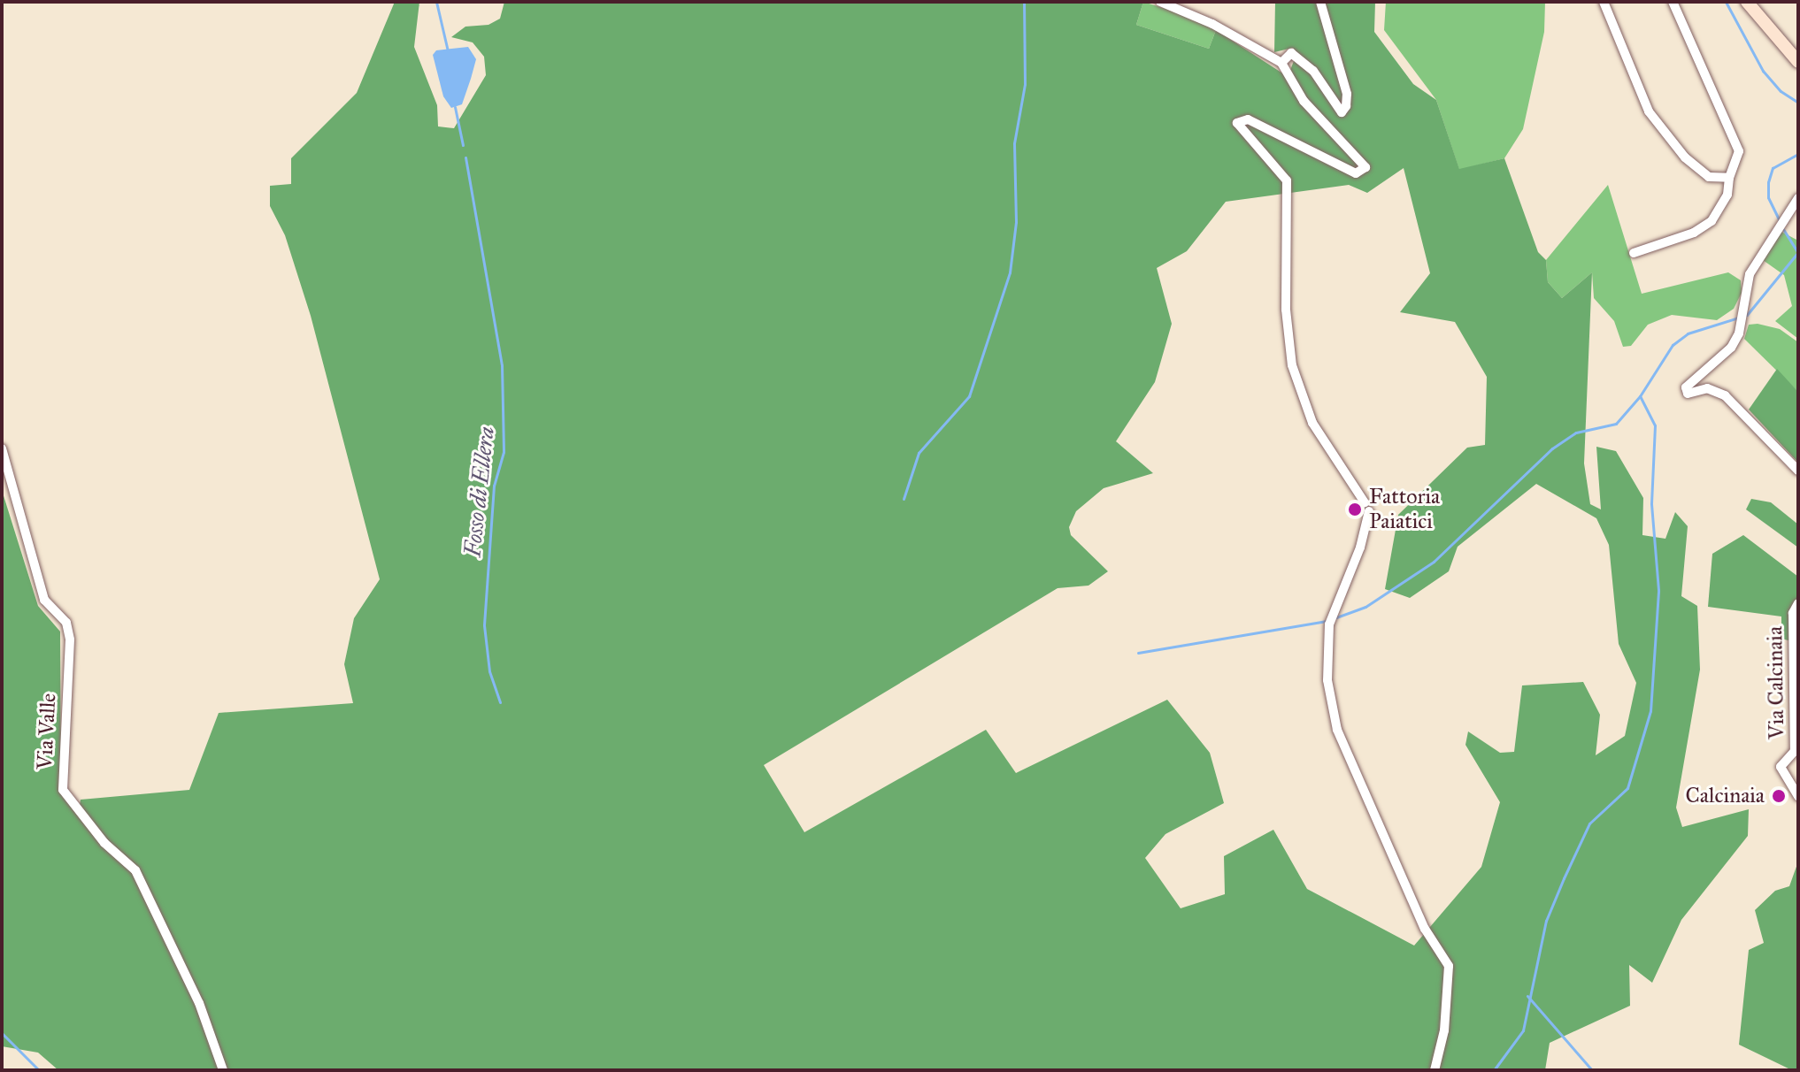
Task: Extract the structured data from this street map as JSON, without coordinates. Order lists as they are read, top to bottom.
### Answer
{
  "streets": {
    "street": ["Via Calcinaia", "Via Valle"]
  },
  "water": ["Fosso di Ellera"],
  "places": ["Fattoria Paiatici", "Calcinaia"]
}
